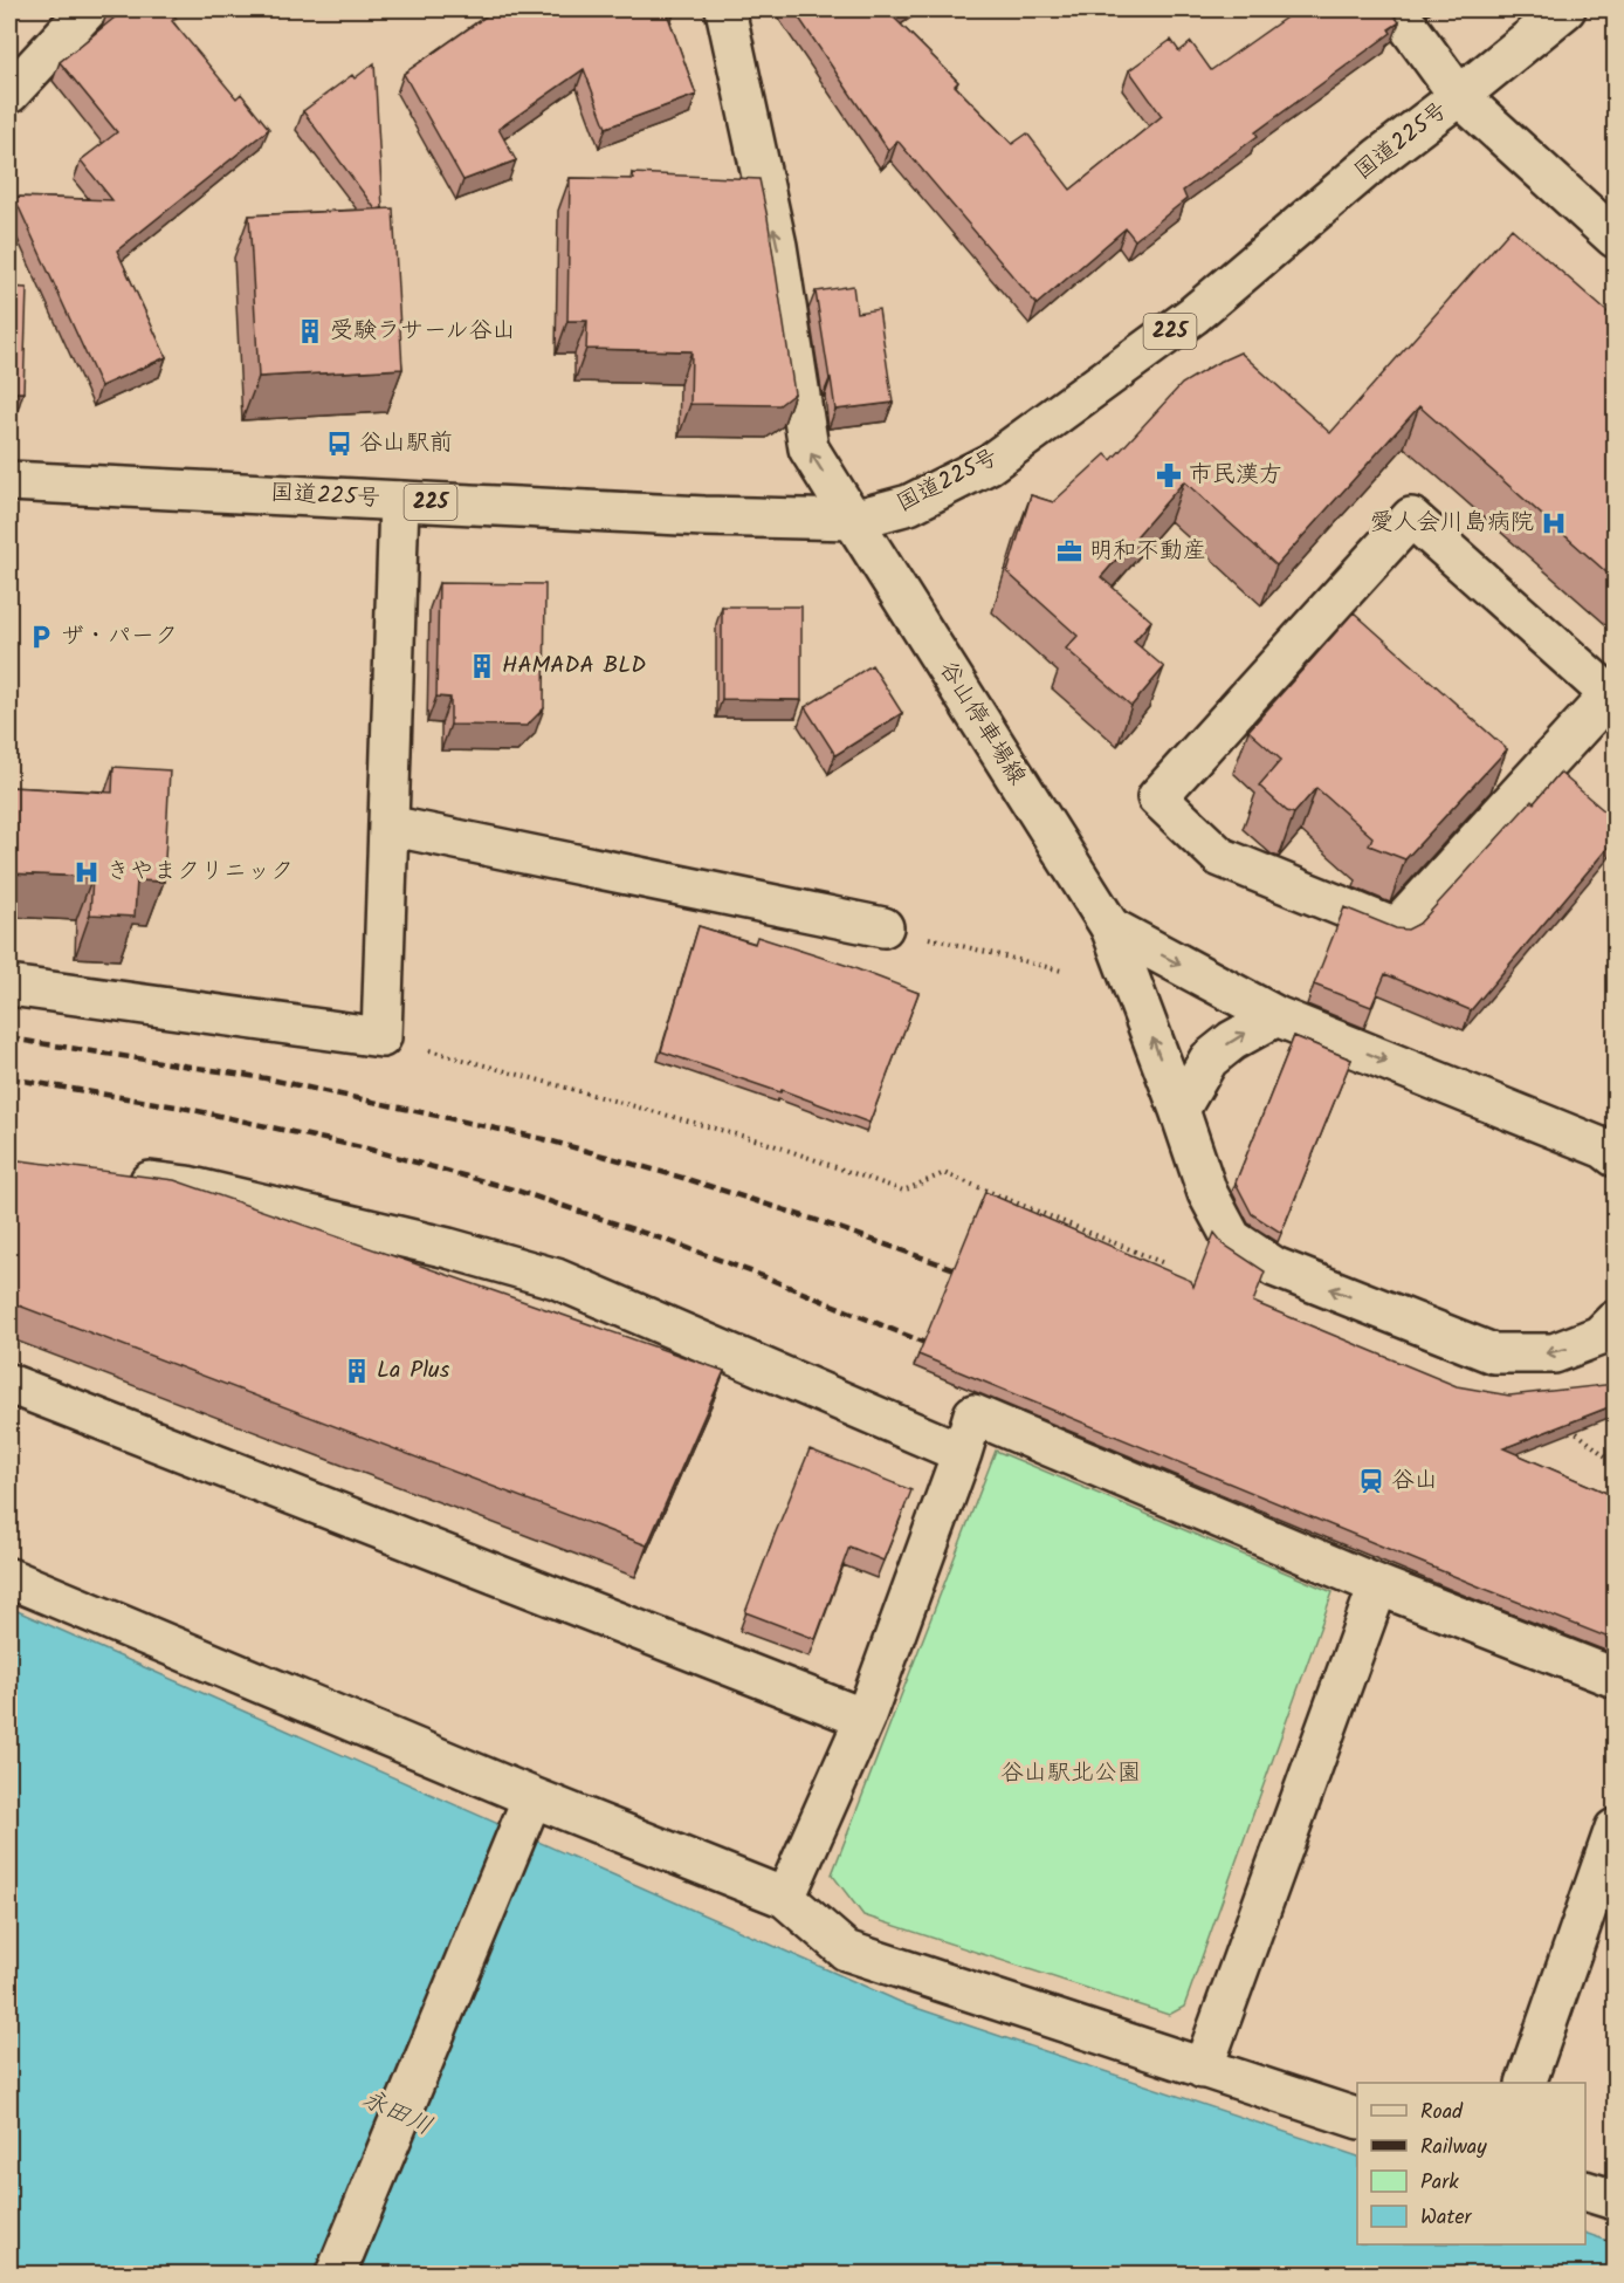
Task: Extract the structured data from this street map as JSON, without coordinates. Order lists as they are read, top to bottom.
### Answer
{
  "streets": {
    "main road": ["国道225号", "225", "谷山停車場線"]
  },
  "crossings": [
    ["国道225号", "谷山停車場線"]
  ],
  "one_way": ["谷山停車場線"],
  "water": ["永田川"],
  "parks": ["谷山駅北公園"],
  "places": {
    "building": ["受験ラサール谷山", "HAMADA BLD", "La Plus"],
    "bus stop": ["谷山駅前"],
    "pharmacy": ["市民漢方"],
    "hospital": ["愛人会川島病院", "きやまクリニック"],
    "office": ["明和不動産"],
    "parking": ["ザ・パーク"],
    "station": ["谷山"]
  },
  "legend": [
    "Road",
    "Railway",
    "Park",
    "Water"
  ]
}
